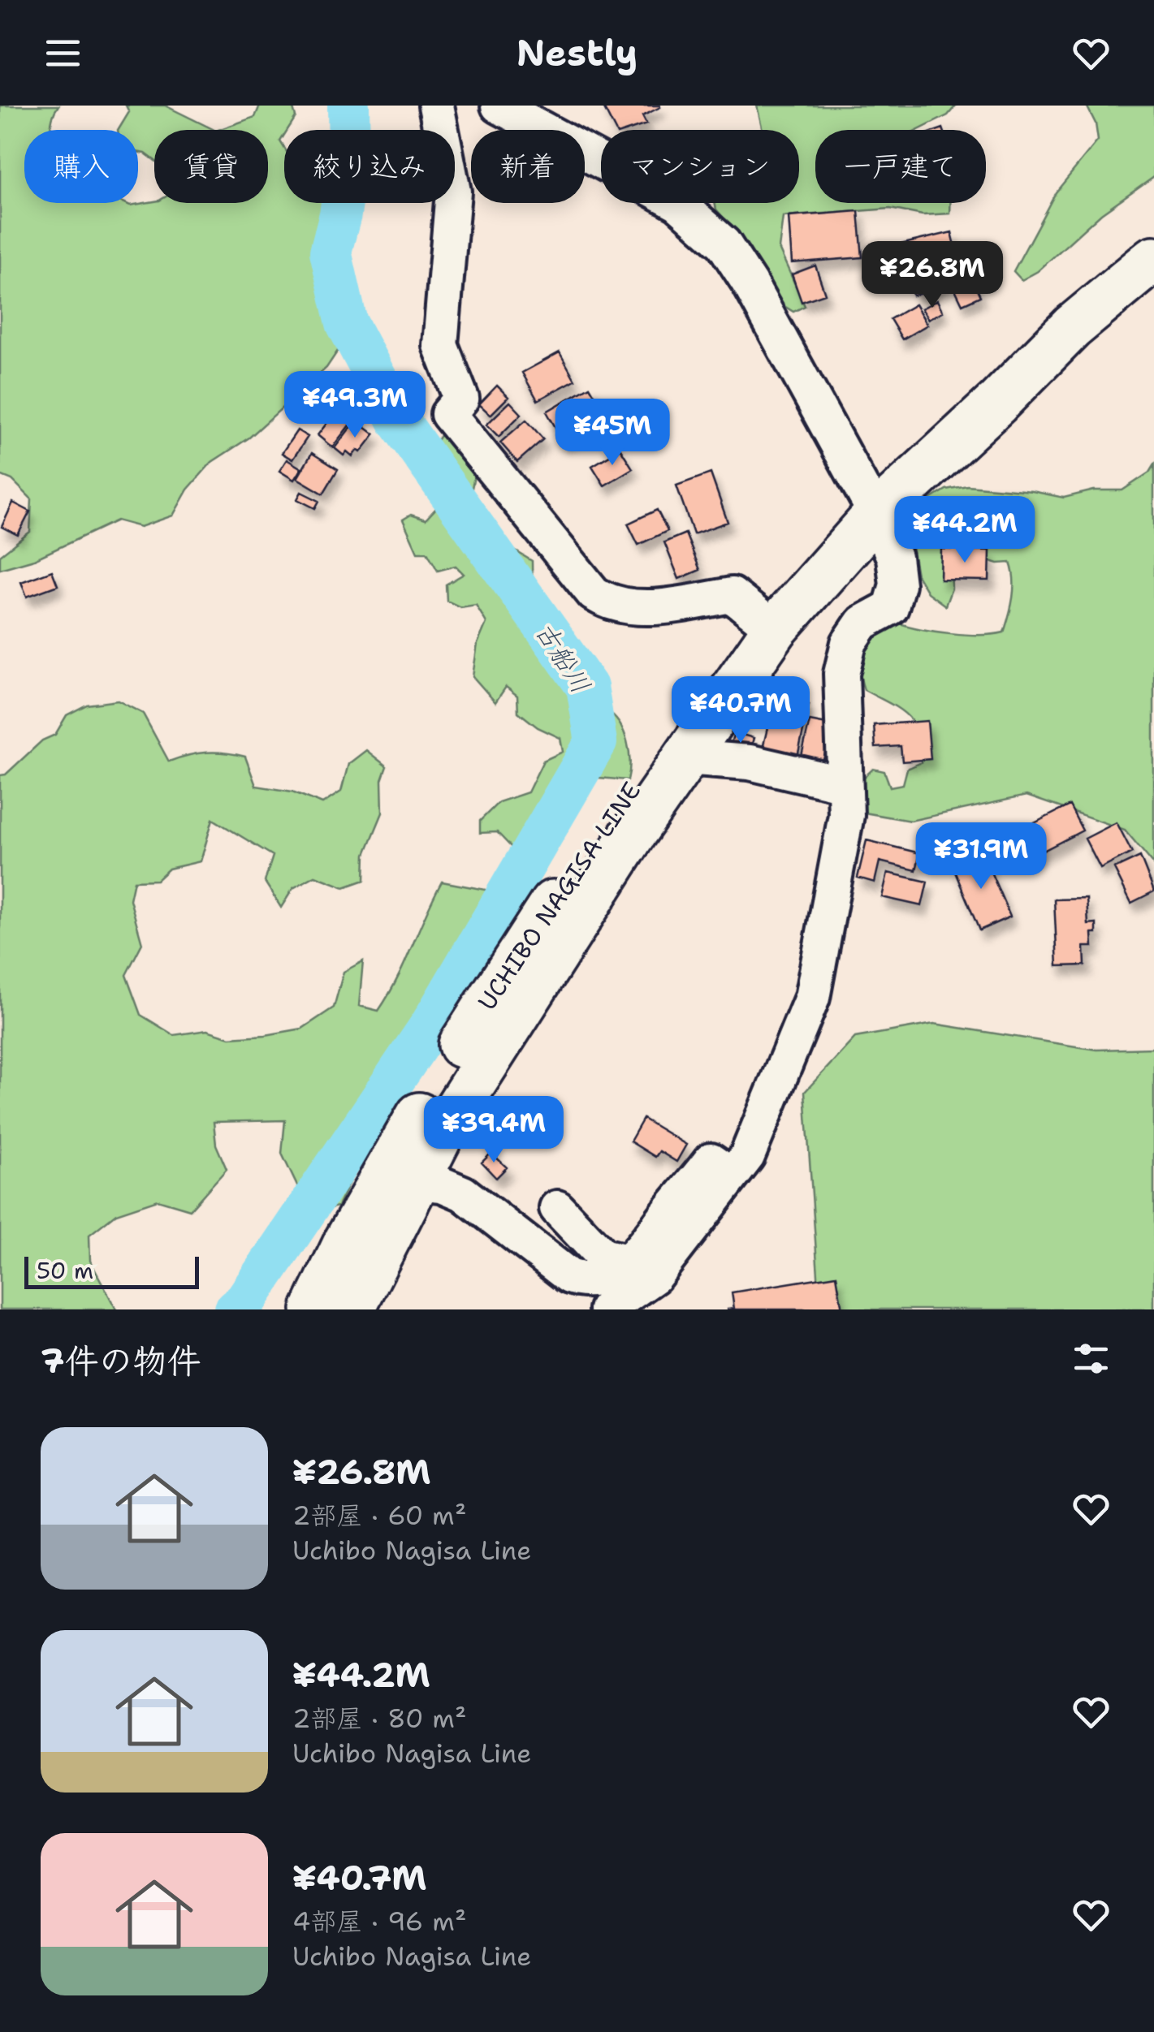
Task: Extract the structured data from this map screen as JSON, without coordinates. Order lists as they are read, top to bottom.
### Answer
{
  "streets": {
    "highway": ["UCHIBO NAGISA LINE"]
  },
  "water": ["古船川"],
  "scale_bar": "50 m",
  "page": {
    "header": "Nestly",
    "chip": [
      "購入",
      "賃貸",
      "絞り込み",
      "新着",
      "マンション",
      "一戸建て"
    ],
    "price": [
      "¥26.8M",
      "¥49.3M",
      "¥45M",
      "¥44.2M",
      "¥40.7M",
      "¥31.9M",
      "¥39.4M"
    ],
    "scale": "50 m",
    "heading": "7件の物件",
    "list": [
      {
        "name": "¥26.8M",
        "note": "2部屋 · 60 m² · Uchibo Nagisa Line"
      },
      {
        "name": "¥44.2M",
        "note": "2部屋 · 80 m² · Uchibo Nagisa Line"
      },
      {
        "name": "¥40.7M",
        "note": "4部屋 · 96 m² · Uchibo Nagisa Line"
      }
    ]
  }
}
